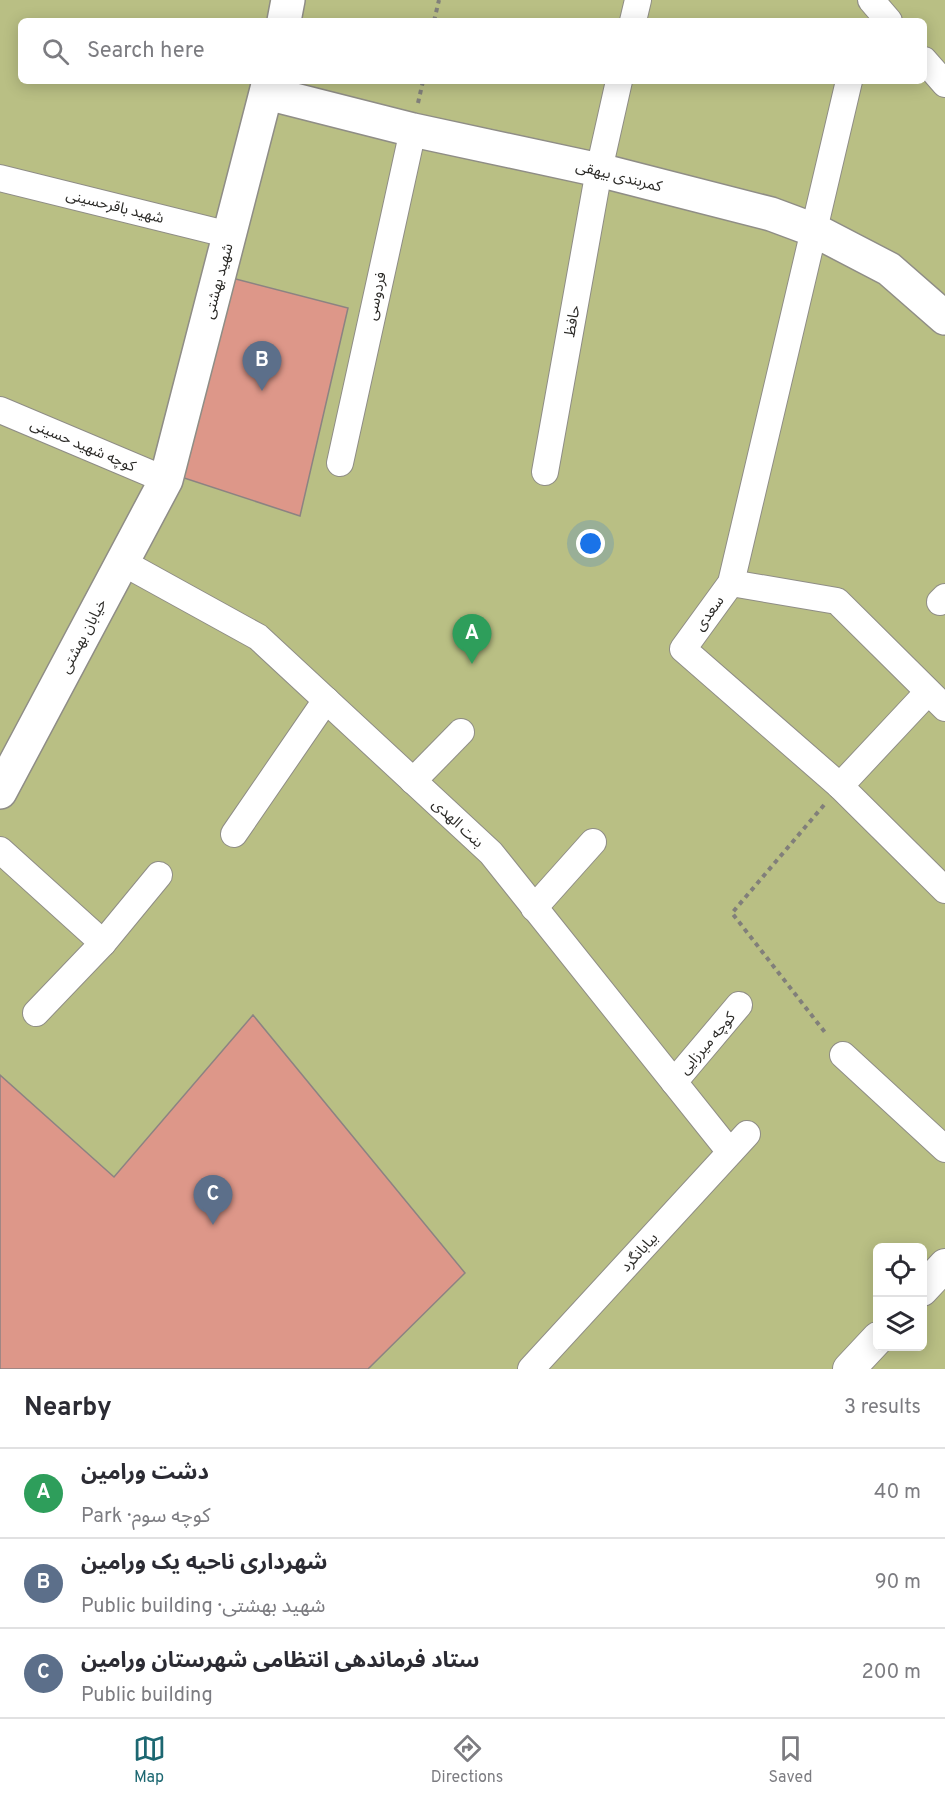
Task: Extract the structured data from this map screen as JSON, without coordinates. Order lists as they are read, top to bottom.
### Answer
{
  "streets": {
    "main road": ["کمربندی بیهقی", "شهید بهشتی", "خیابان بهشتی"],
    "street": [
      "شهید باقرحسینی",
      "فردوسی",
      "حافظ",
      "کوچه شهید حسینی",
      "سعدی",
      "بنت الهدی",
      "کوچه میرزایی",
      "بیابانگرد"
    ]
  },
  "crossings": [
    ["کمربندی بیهقی", "شهید بهشتی"],
    ["کمربندی بیهقی", "فردوسی"],
    ["کمربندی بیهقی", "حافظ"],
    ["کمربندی بیهقی", "سعدی"],
    ["شهید باقرحسینی", "شهید بهشتی"],
    ["شهید بهشتی", "کوچه شهید حسینی"],
    ["شهید بهشتی", "خیابان بهشتی"],
    ["کوچه شهید حسینی", "خیابان بهشتی"],
    ["خیابان بهشتی", "بنت الهدی"],
    ["بنت الهدی", "کوچه میرزایی"],
    ["بنت الهدی", "بیابانگرد"]
  ],
  "page": {
    "search": "Search here",
    "pins": ["B", "A", "C"],
    "heading": ["Nearby", "3 results"],
    "list": [
      {
        "mark": "A",
        "name": "دشت ورامین",
        "note": "Park · کوچه سوم",
        "value": "40 m"
      },
      {
        "mark": "B",
        "name": "شهرداری ناحیه یک ورامین",
        "note": "Public building · شهید بهشتی",
        "value": "90 m"
      },
      {
        "mark": "C",
        "name": "ستاد فرماندهی انتظامی شهرستان ورامین",
        "note": "Public building",
        "value": "200 m"
      }
    ],
    "nav": ["Map", "Directions", "Saved"]
  }
}
